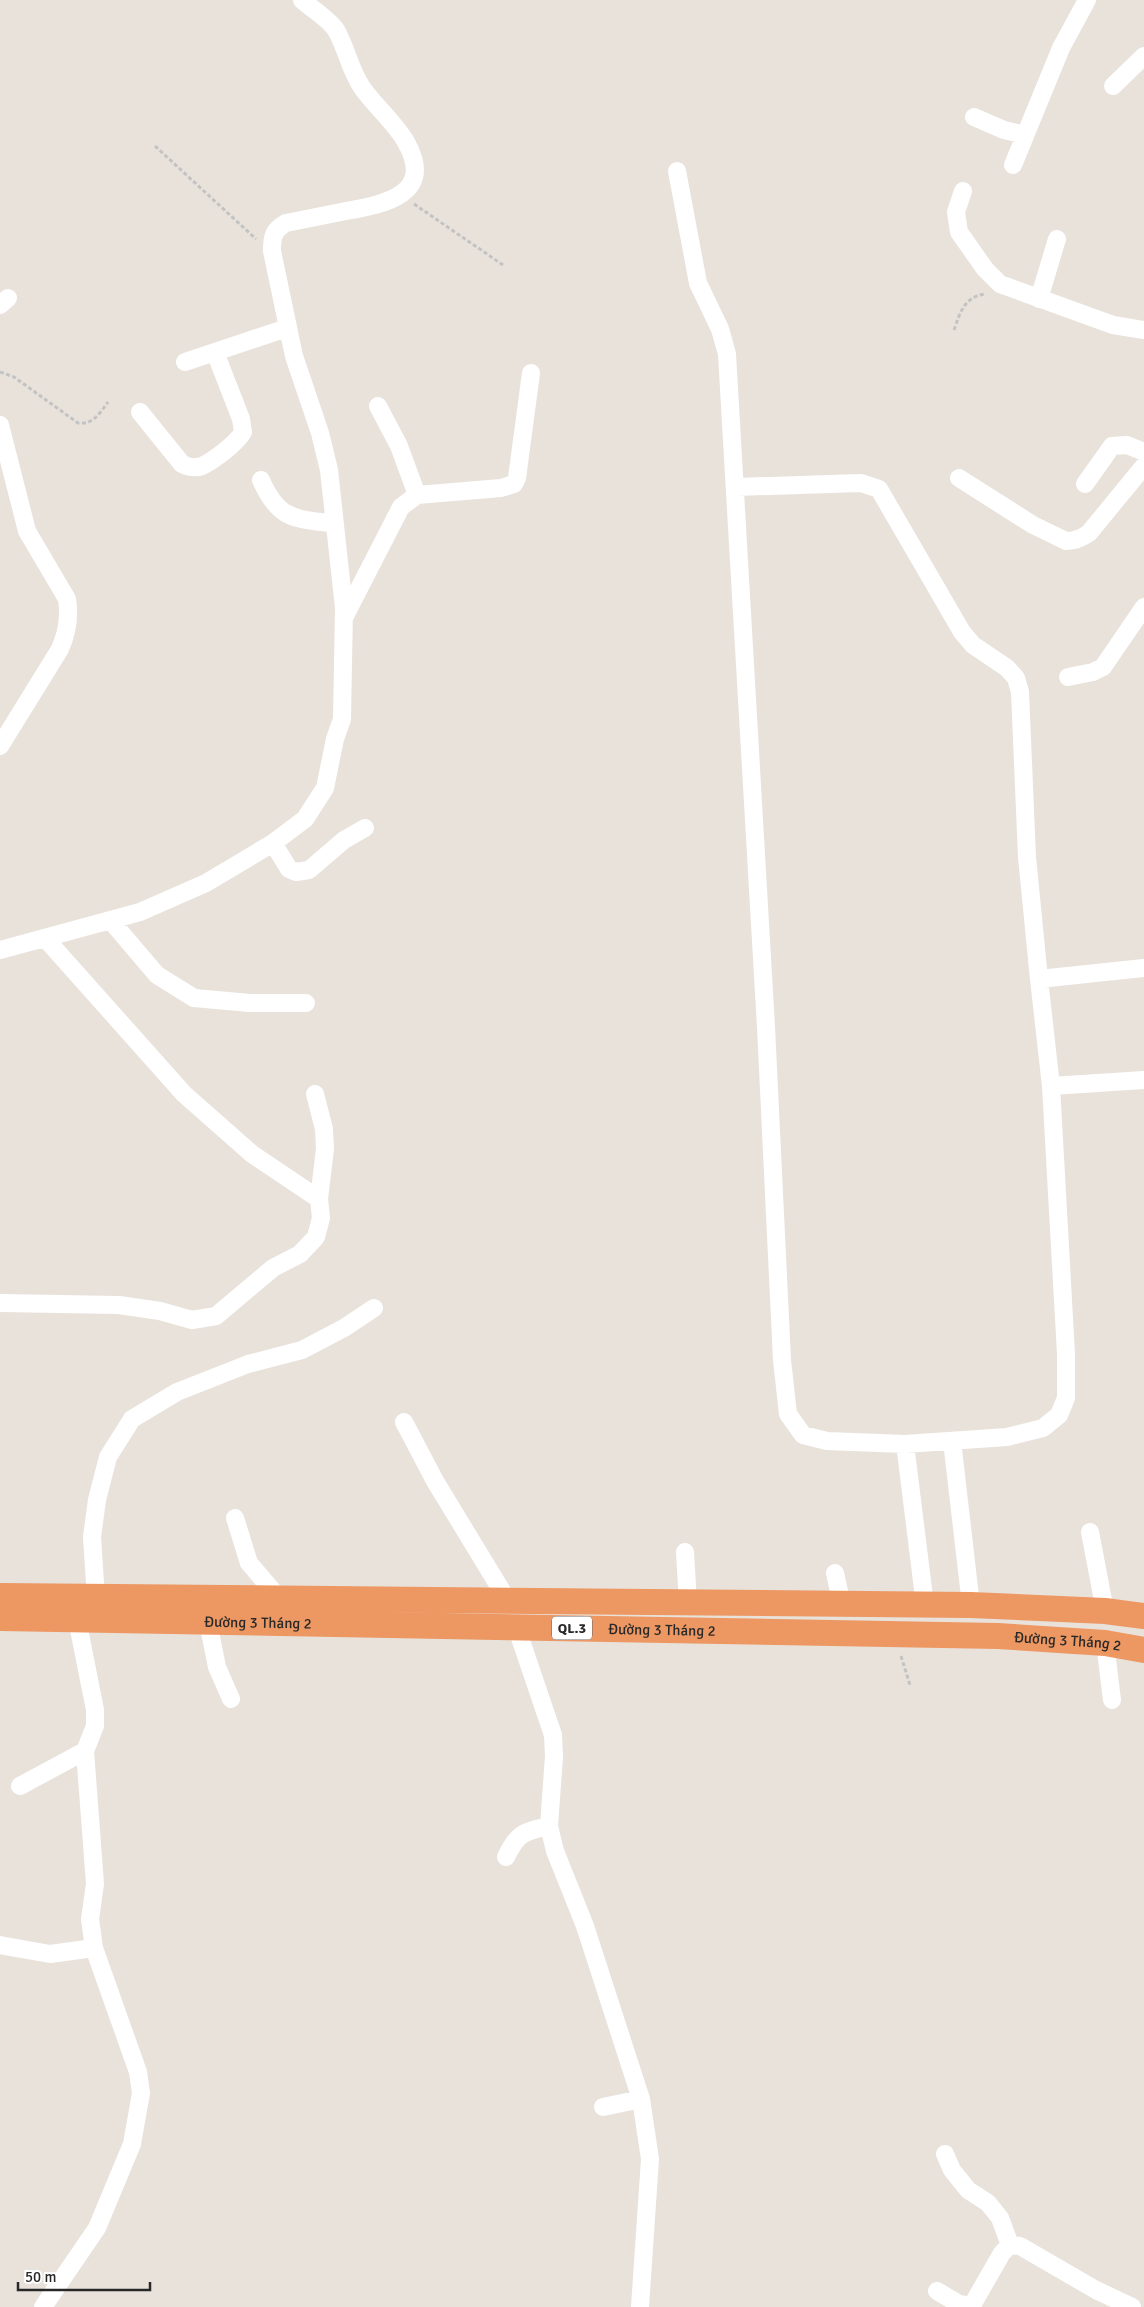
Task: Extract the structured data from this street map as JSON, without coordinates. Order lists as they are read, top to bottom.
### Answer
{
  "streets": {
    "highway": ["Đường 3 Tháng 2", "QL.3"]
  },
  "scale_bar": "50 m"
}
